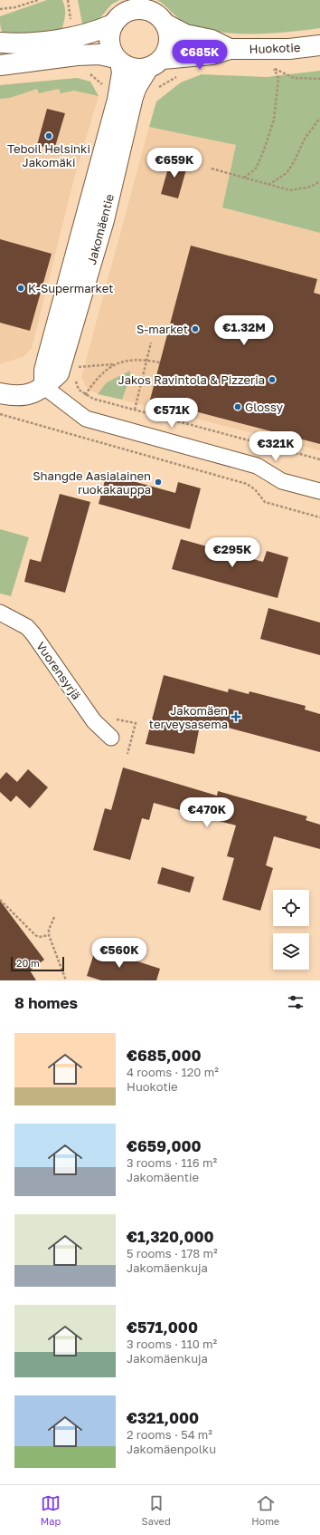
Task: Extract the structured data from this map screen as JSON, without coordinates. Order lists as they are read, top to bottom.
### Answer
{
  "streets": {
    "street": ["Huokotie", "Jakomäentie", "Vuorensyrjä"]
  },
  "crossings": [
    ["Huokotie", "Jakomäentie"]
  ],
  "places": {
    "other": [
      "Teboil Helsinki Jakomäki",
      "K-Supermarket",
      "S-market",
      "Jakos Ravintola & Pizzeria",
      "Glossy",
      "Shangde Aasialainen ruokakauppa"
    ],
    "health": ["Jakomäen terveysasema"]
  },
  "scale_bar": "20 m",
  "page": {
    "price": [
      "€685K",
      "€659K",
      "€1.32M",
      "€571K",
      "€321K",
      "€295K",
      "€470K",
      "€560K"
    ],
    "scale": "20 m",
    "heading": "8 homes",
    "list": [
      {
        "name": "€685,000",
        "note": "4 rooms · 120 m² · Huokotie"
      },
      {
        "name": "€659,000",
        "note": "3 rooms · 116 m² · Jakomäentie"
      },
      {
        "name": "€1,320,000",
        "note": "5 rooms · 178 m² · Jakomäenkuja"
      },
      {
        "name": "€571,000",
        "note": "3 rooms · 110 m² · Jakomäenkuja"
      },
      {
        "name": "€321,000",
        "note": "2 rooms · 54 m² · Jakomäenpolku"
      }
    ],
    "tabs": ["Map", "Saved", "Home"]
  }
}
